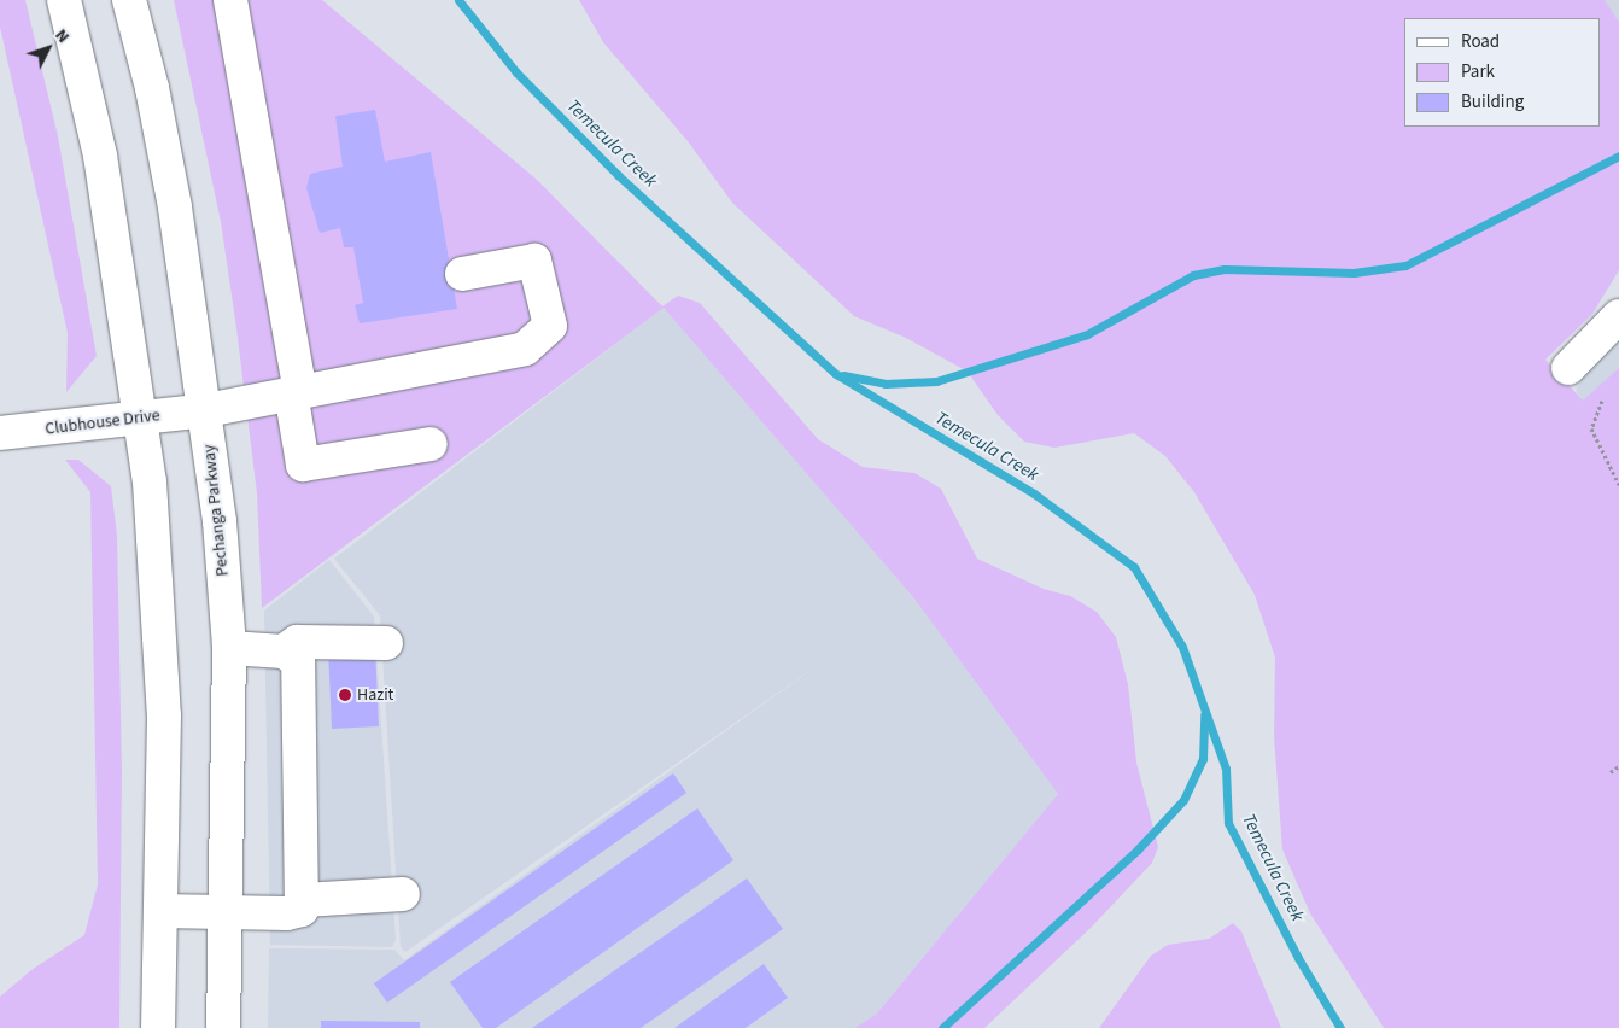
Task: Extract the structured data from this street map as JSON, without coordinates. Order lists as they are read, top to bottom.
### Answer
{
  "streets": {
    "main road": ["Clubhouse Drive", "Pechanga Parkway"]
  },
  "crossings": [
    ["Clubhouse Drive", "Pechanga Parkway"]
  ],
  "water": ["Temecula Creek"],
  "places": ["Hazit"],
  "legend": ["Road", "Park", "Building"],
  "north": "top right"
}
